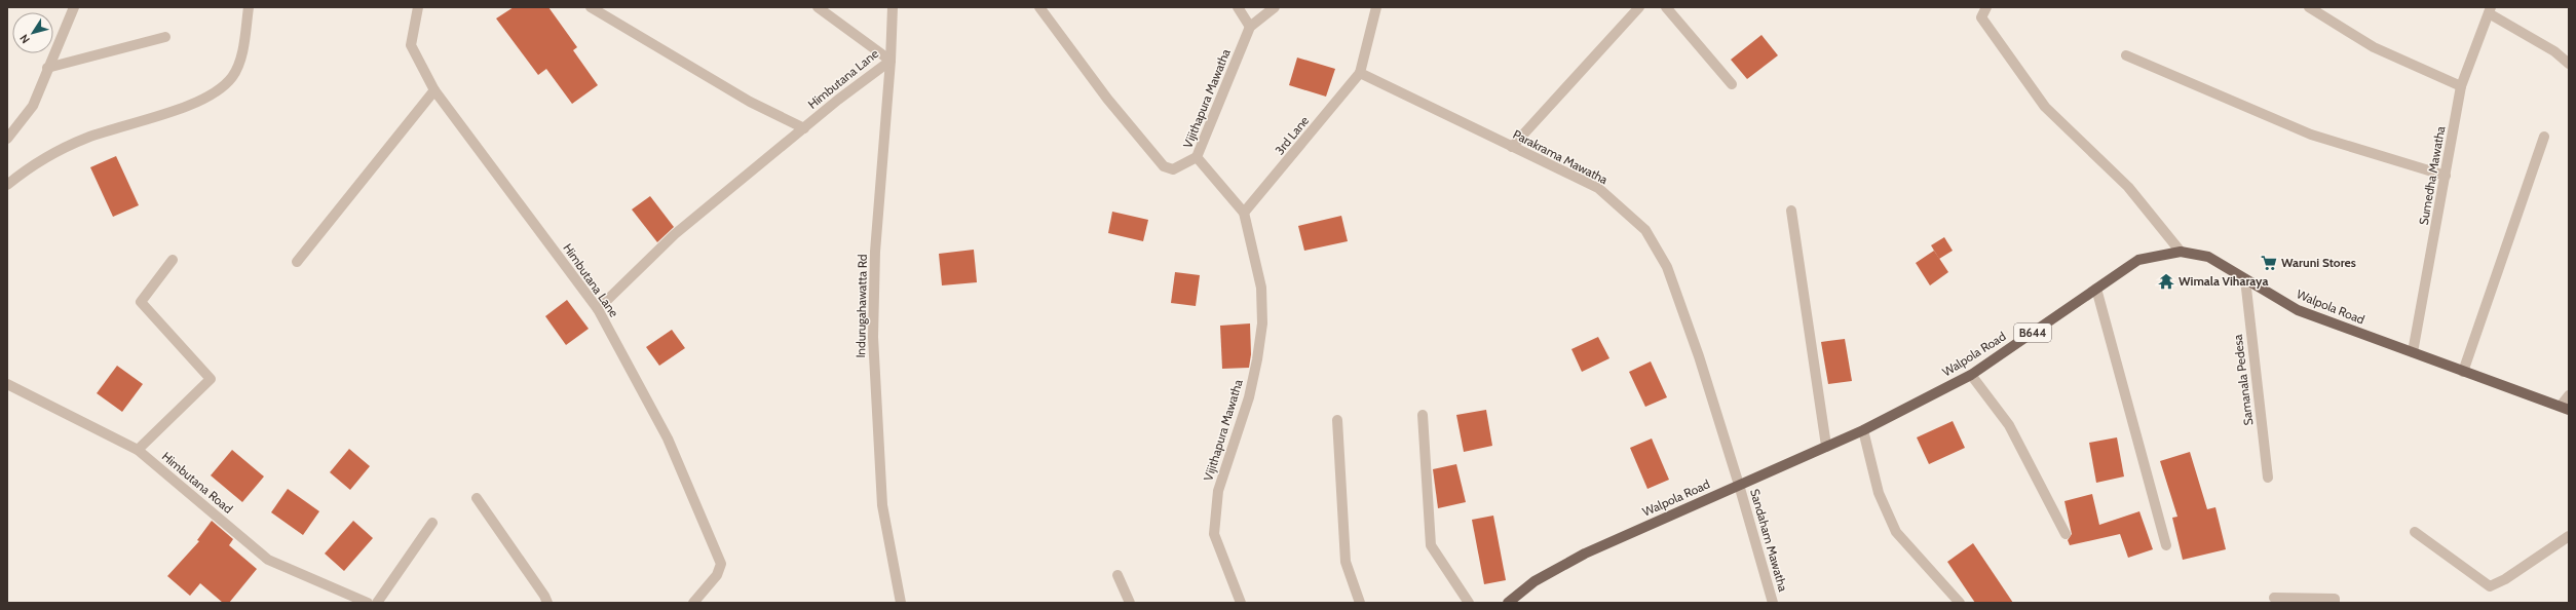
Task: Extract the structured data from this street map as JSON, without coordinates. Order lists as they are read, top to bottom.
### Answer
{
  "streets": {
    "main road": ["Walpola Road", "B644"],
    "street": [
      "Himbutana Lane",
      "Vijithapura Mawatha",
      "3rd Lane",
      "Parakrama Mawatha",
      "Sumedha Mawatha",
      "Indurugahawatta Rd",
      "Samanala Pedesa",
      "Himbutana Road",
      "Sandaham Mawatha"
    ]
  },
  "crossings": [
    ["Himbutana Lane", "Indurugahawatta Rd"],
    ["Vijithapura Mawatha", "3rd Lane"],
    ["3rd Lane", "Parakrama Mawatha"],
    ["Parakrama Mawatha", "Walpola Road"],
    ["Parakrama Mawatha", "Sandaham Mawatha"],
    ["Sumedha Mawatha", "Walpola Road"],
    ["Walpola Road", "Samanala Pedesa"],
    ["Walpola Road", "Sandaham Mawatha"]
  ],
  "places": {
    "supermarket": ["Waruni Stores"],
    "temple": ["Wimala Viharaya"]
  },
  "north": "bottom left"
}
